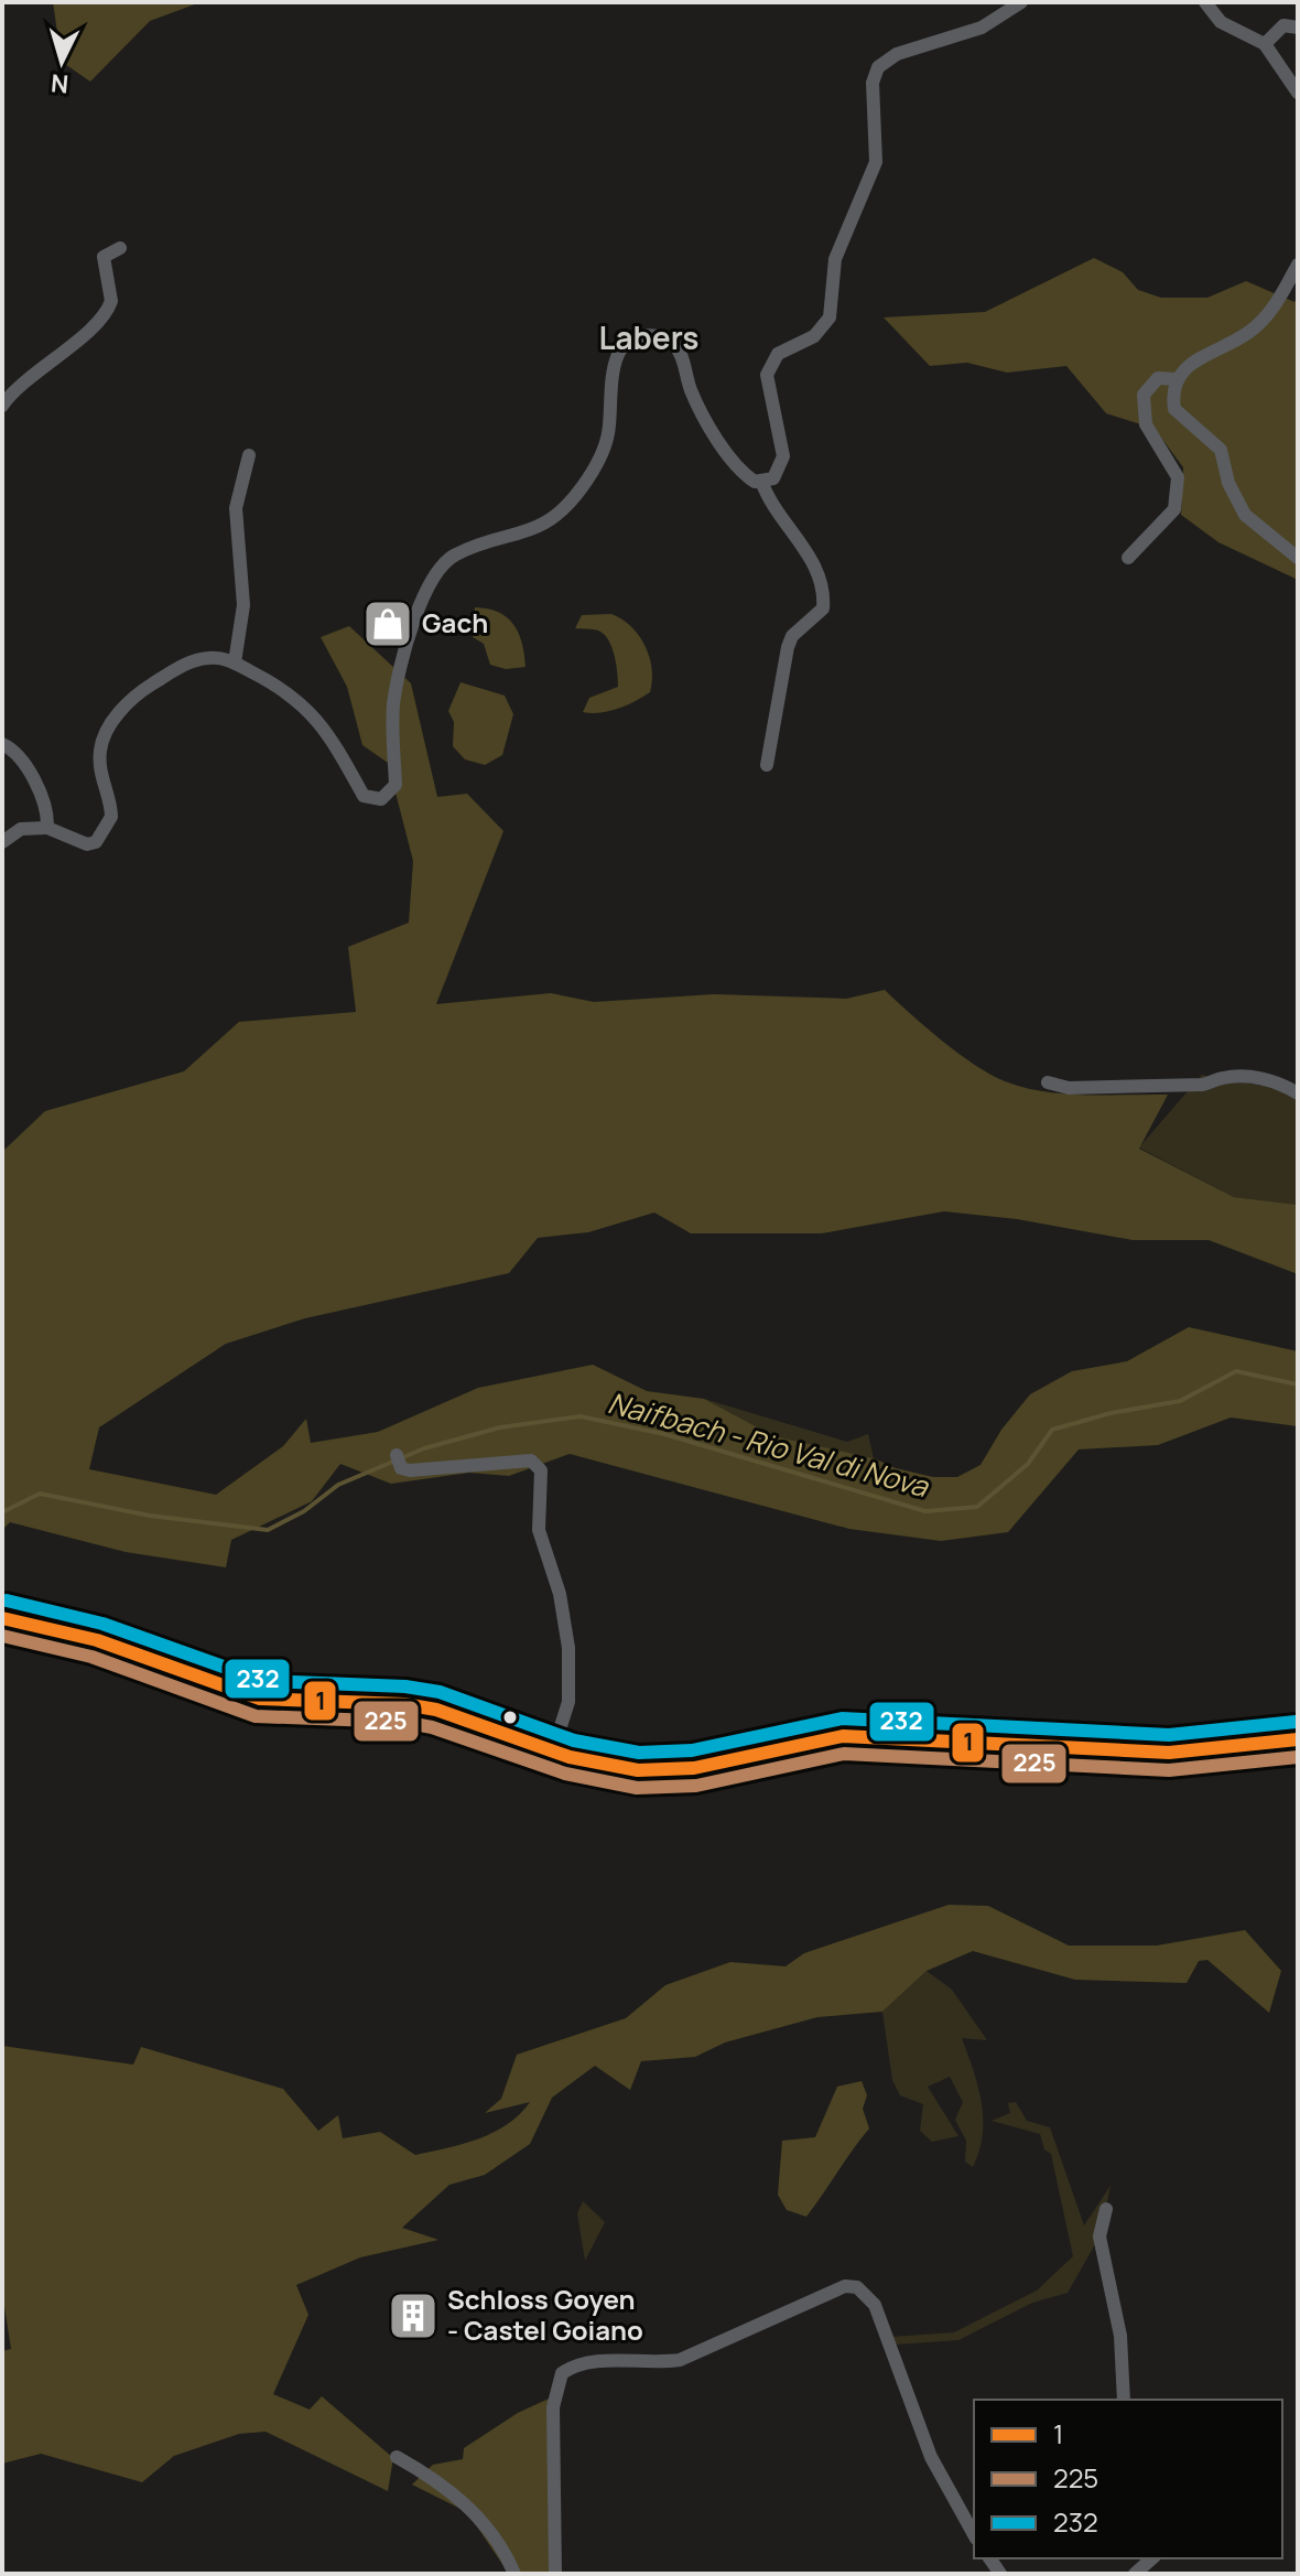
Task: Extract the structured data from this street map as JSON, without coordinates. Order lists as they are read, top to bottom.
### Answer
{
  "districts": ["Labers"],
  "water": ["Naifbach - Rio Val di Nova"],
  "places": {
    "shop": ["Gach"],
    "building": ["Schloss Goyen - Castel Goiano"]
  },
  "lines": ["transit line 232", "transit line 1", "transit line 225"],
  "legend": ["1", "225", "232"],
  "north": "bottom"
}
